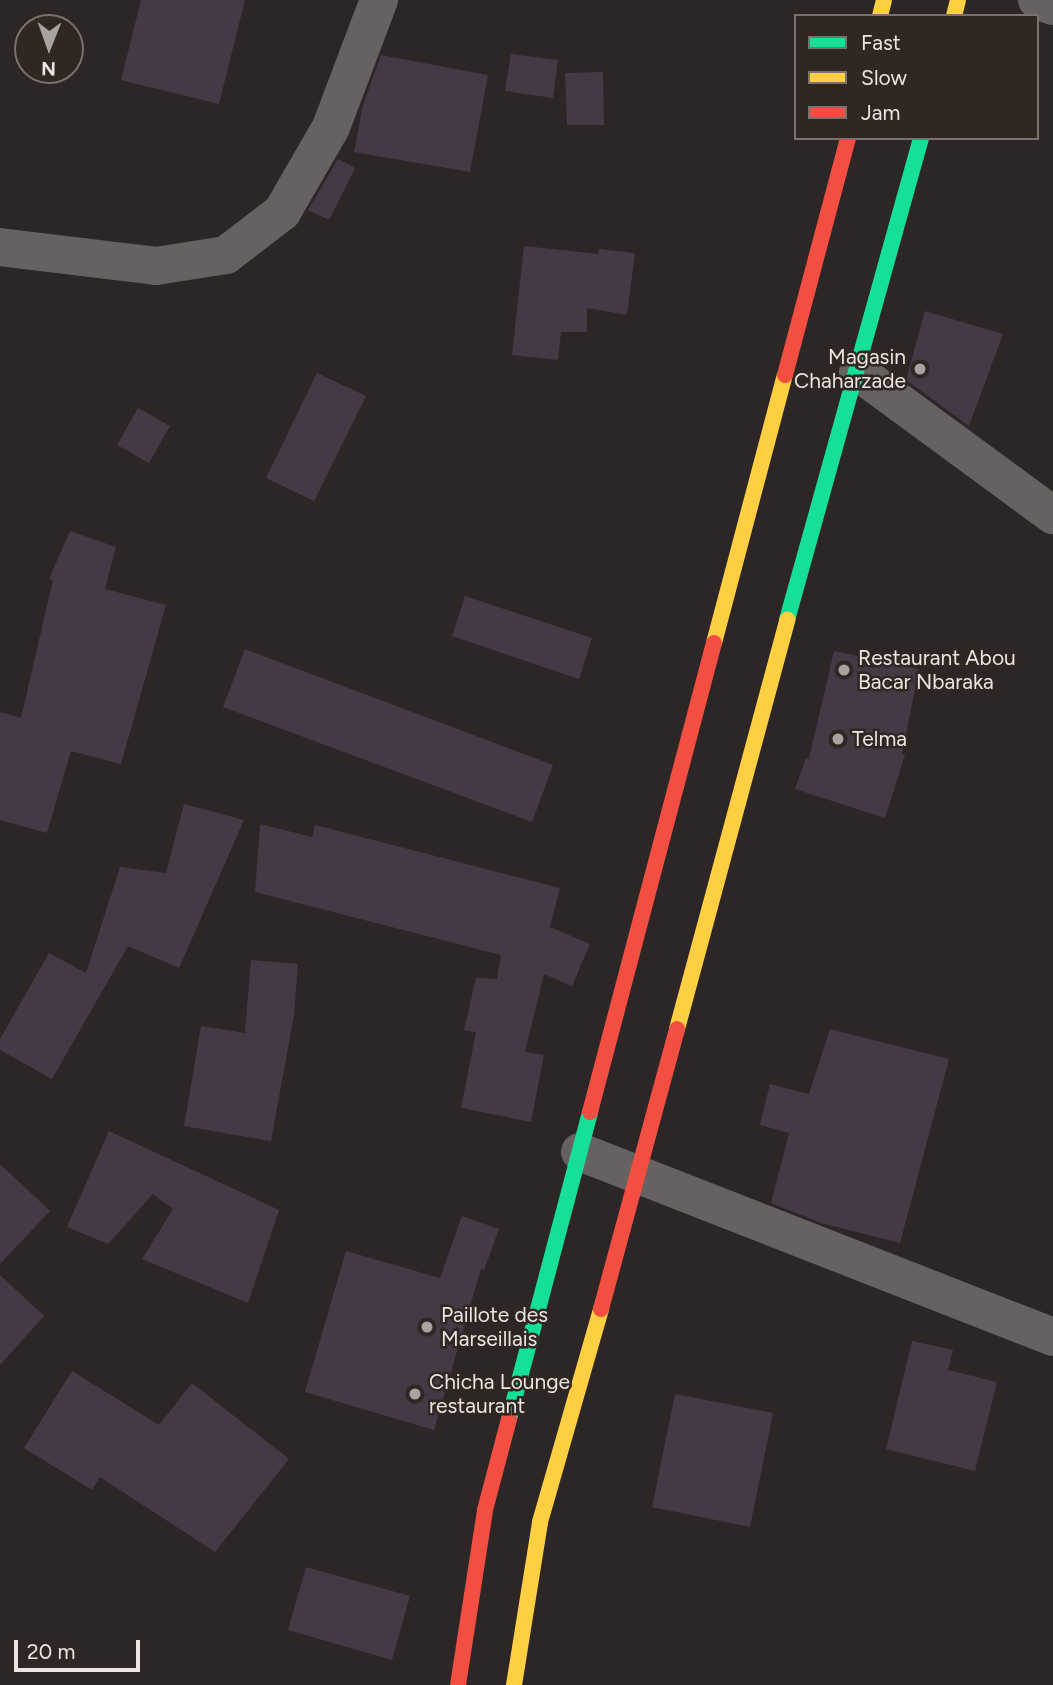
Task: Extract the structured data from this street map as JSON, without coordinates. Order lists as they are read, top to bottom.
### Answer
{
  "places": [
    "Magasin Chaharzade",
    "Restaurant Abou Bacar Nbaraka",
    "Telma",
    "Paillote des Marseillais",
    "Chicha Lounge restaurant"
  ],
  "legend": ["Fast", "Slow", "Jam"],
  "scale_bar": "20 m",
  "north": "bottom"
}
